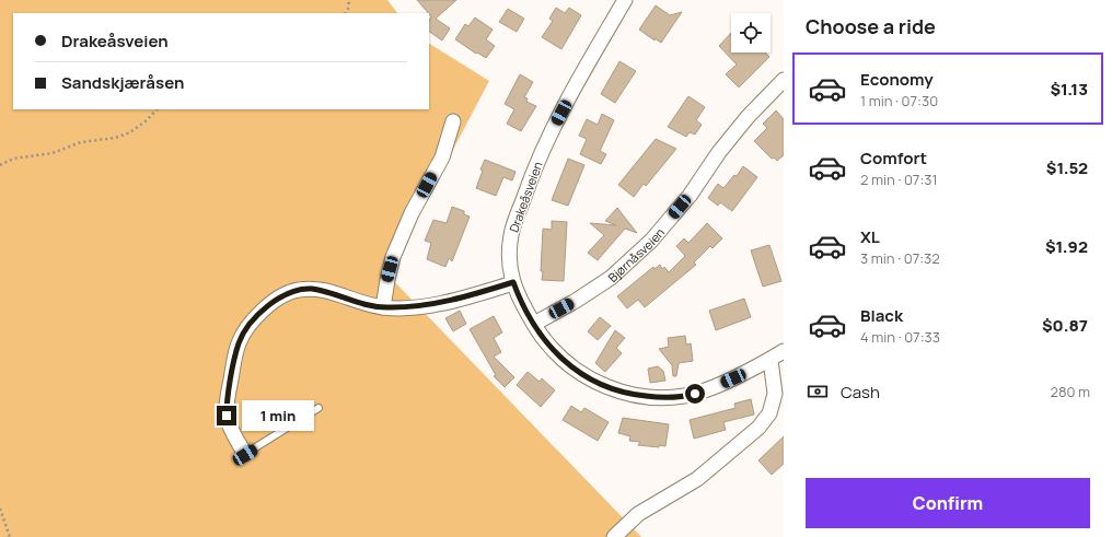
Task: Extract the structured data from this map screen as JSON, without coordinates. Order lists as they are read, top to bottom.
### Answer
{
  "streets": {
    "street": ["Drakeåsveien", "Bjørnåsveien"]
  },
  "crossings": [
    ["Drakeåsveien", "Bjørnåsveien"]
  ],
  "page": {
    "heading": "Choose a ride",
    "banner": ["Drakeåsveien", "Sandskjæråsen"],
    "list": [
      {
        "name": "Economy",
        "note": "1 min · 07:30",
        "value": "$1.13"
      },
      {
        "name": "Comfort",
        "note": "2 min · 07:31",
        "value": "$1.52"
      },
      {
        "name": "XL",
        "note": "3 min · 07:32",
        "value": "$1.92"
      },
      {
        "name": "Black",
        "note": "4 min · 07:33",
        "value": "$0.87"
      }
    ],
    "pay": ["Cash", "280 m"],
    "bubble": "1 min",
    "buttons": "Confirm"
  }
}
